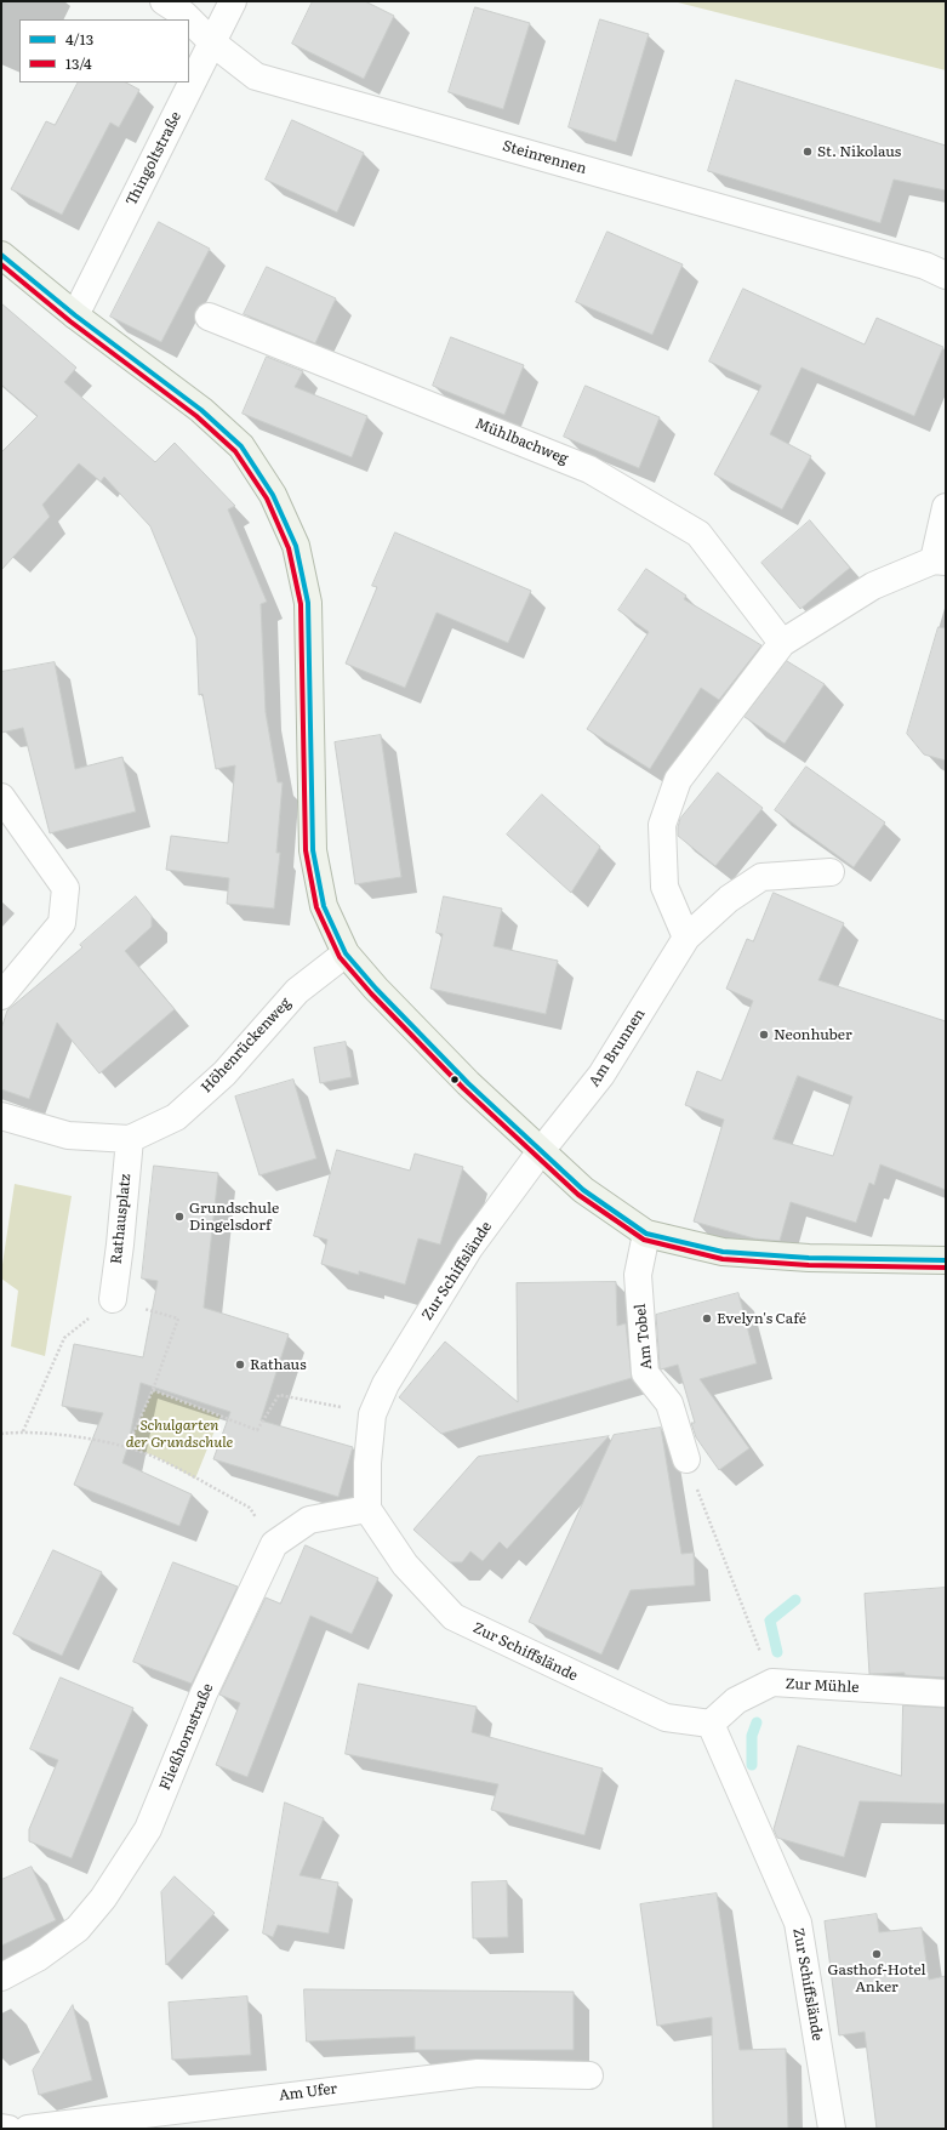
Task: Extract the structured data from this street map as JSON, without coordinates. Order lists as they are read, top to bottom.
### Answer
{
  "streets": {
    "street": [
      "Steinrennen",
      "Thingoltstraße",
      "Mühlbachweg",
      "Höhenrückenweg",
      "Am Brunnen",
      "Rathausplatz",
      "Zur Schiffslände",
      "Am Tobel",
      "Zur Mühle",
      "Fließhornstraße",
      "Am Ufer"
    ]
  },
  "crossings": [
    ["Steinrennen", "Thingoltstraße"],
    ["Höhenrückenweg", "Rathausplatz"],
    ["Am Brunnen", "Zur Schiffslände"],
    ["Zur Schiffslände", "Zur Mühle"]
  ],
  "parks": ["Schulgarten der Grundschule"],
  "places": [
    "St. Nikolaus",
    "Neonhuber",
    "Grundschule Dingelsdorf",
    "Evelyn's Café",
    "Rathaus",
    "Gasthof-Hotel Anker"
  ],
  "lines": ["transit line 4/13", "transit line 13/4"],
  "legend": ["4/13", "13/4"]
}
